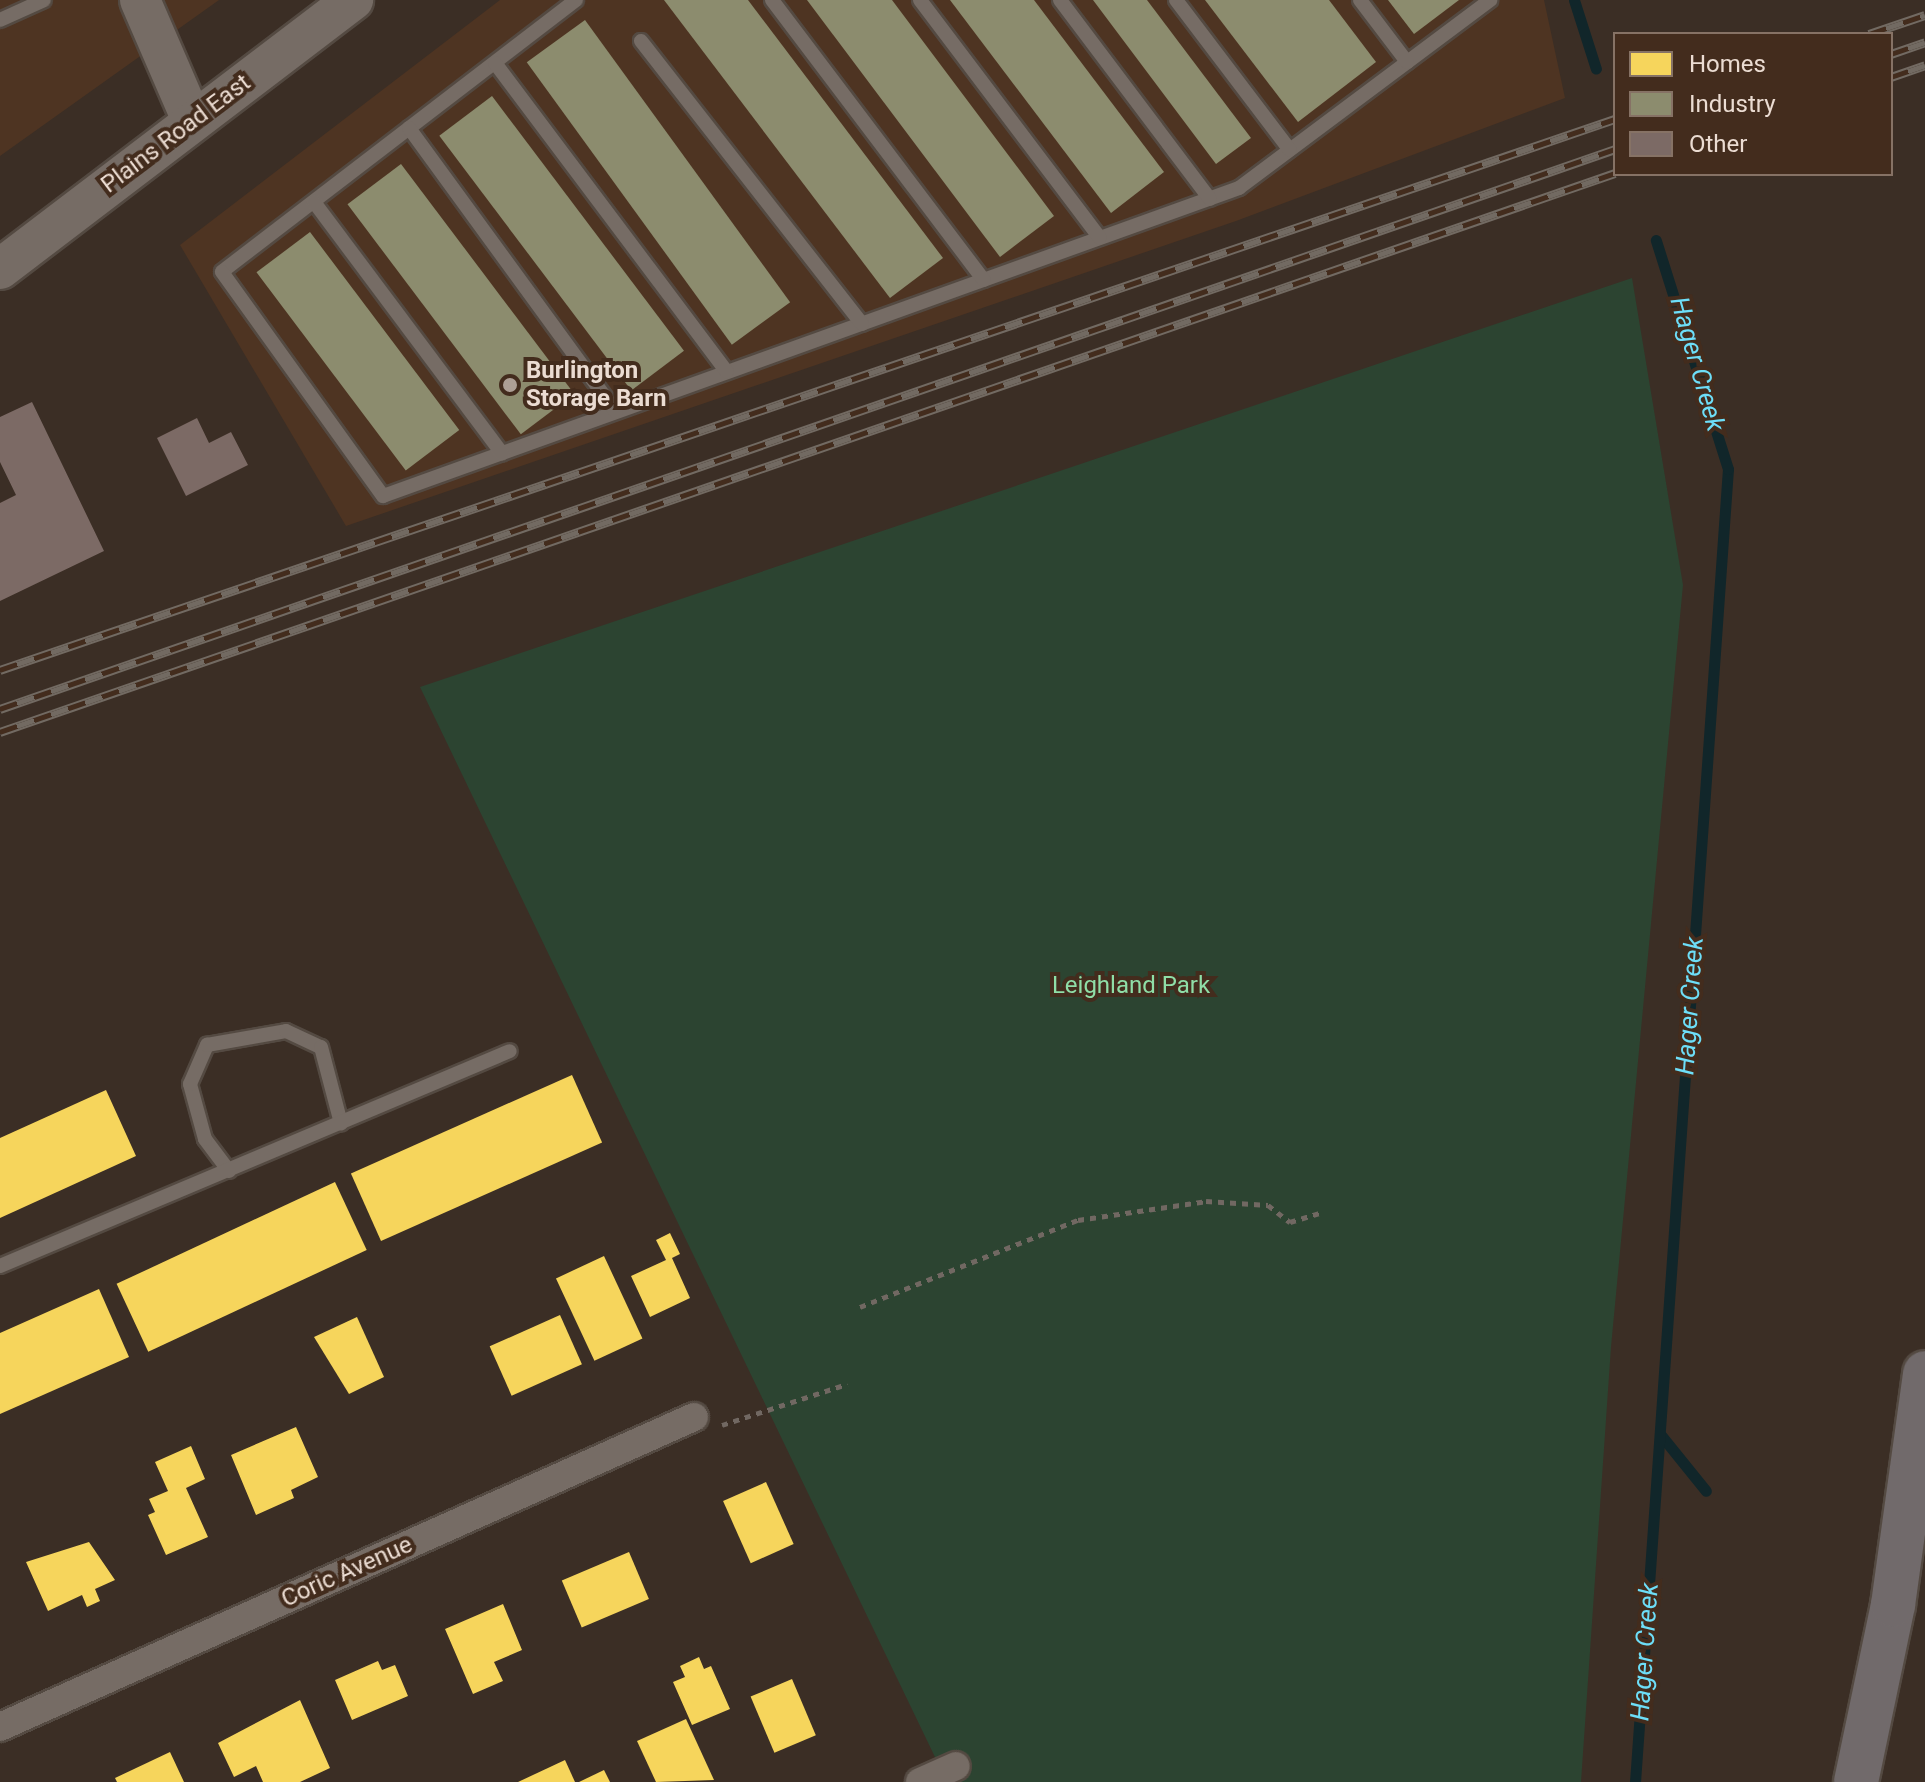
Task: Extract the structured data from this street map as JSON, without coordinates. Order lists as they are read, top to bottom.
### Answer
{
  "streets": {
    "main road": ["Plains Road East"],
    "street": ["Coric Avenue"]
  },
  "water": ["Hager Creek"],
  "parks": ["Leighland Park"],
  "places": ["Burlington Storage Barn"],
  "legend": ["Homes", "Industry", "Other"]
}
